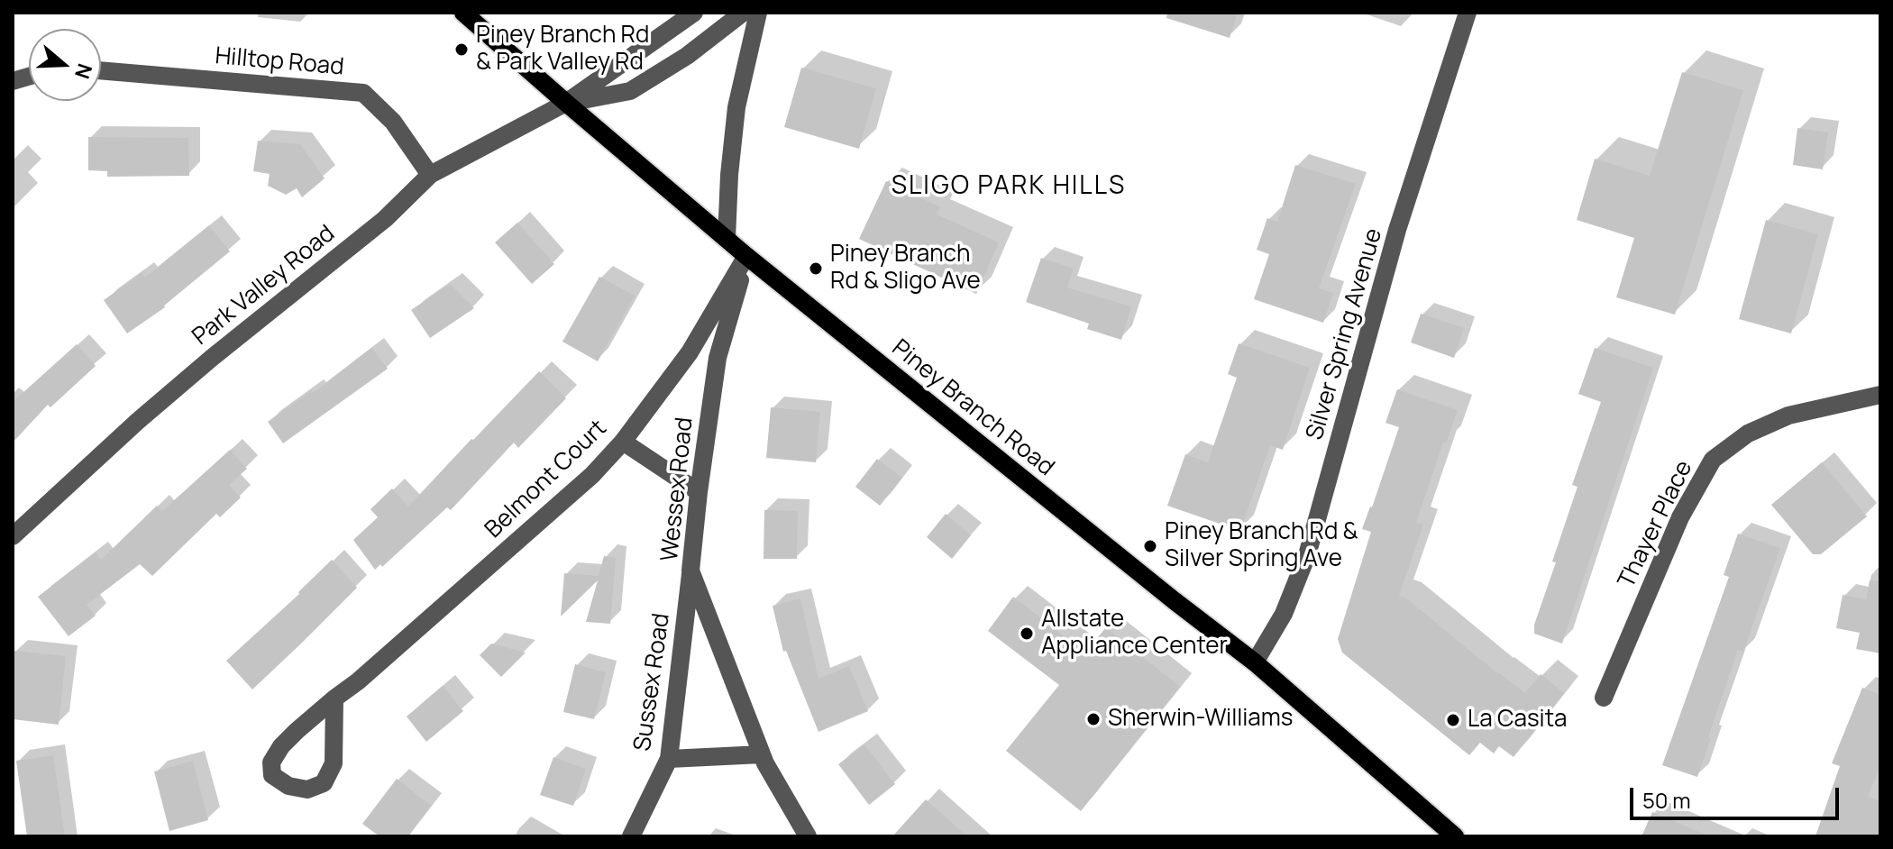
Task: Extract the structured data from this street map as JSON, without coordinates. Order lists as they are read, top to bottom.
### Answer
{
  "streets": {
    "main road": ["Piney Branch Road"],
    "street": [
      "Hilltop Road",
      "Park Valley Road",
      "Silver Spring Avenue",
      "Belmont Court",
      "Wessex Road",
      "Thayer Place",
      "Sussex Road"
    ]
  },
  "crossings": [
    ["Hilltop Road", "Park Valley Road"],
    ["Park Valley Road", "Piney Branch Road"],
    ["Silver Spring Avenue", "Piney Branch Road"],
    ["Piney Branch Road", "Belmont Court"],
    ["Piney Branch Road", "Wessex Road"],
    ["Belmont Court", "Wessex Road"],
    ["Wessex Road", "Sussex Road"]
  ],
  "districts": ["SLIGO PARK HILLS"],
  "places": [
    "Piney Branch Rd & Park Valley Rd",
    "Piney Branch Rd & Sligo Ave",
    "Piney Branch Rd & Silver Spring Ave",
    "Allstate Appliance Center",
    "Sherwin-Williams",
    "La Casita"
  ],
  "scale_bar": "50 m",
  "north": "right"
}
